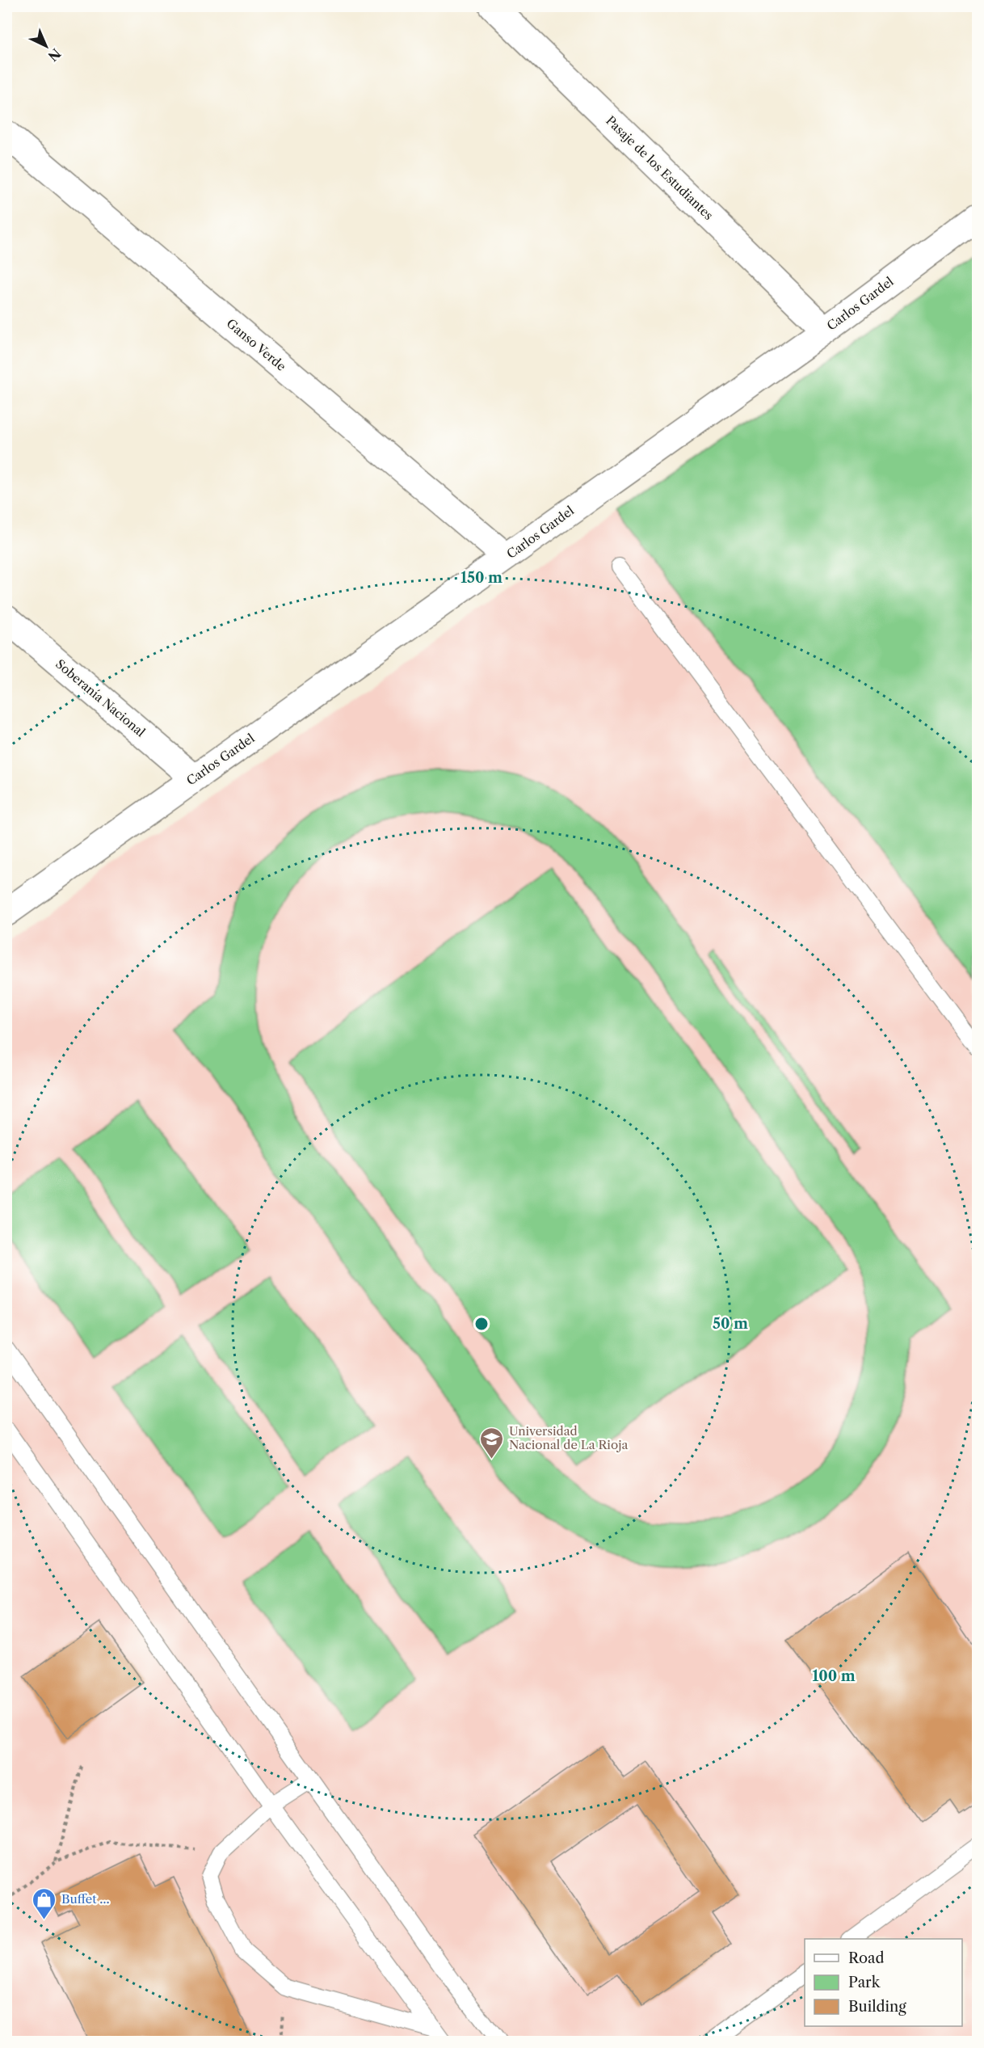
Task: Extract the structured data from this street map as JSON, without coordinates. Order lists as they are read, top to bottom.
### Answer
{
  "streets": {
    "street": [
      "Pasaje de los Estudiantes",
      "Carlos Gardel",
      "Ganso Verde",
      "Soberanía Nacional"
    ]
  },
  "crossings": [
    ["Pasaje de los Estudiantes", "Carlos Gardel"],
    ["Carlos Gardel", "Ganso Verde"],
    ["Carlos Gardel", "Soberanía Nacional"]
  ],
  "places": {
    "school or university": ["Universidad Nacional de La Rioja"],
    "shop": ["Buffet ..."]
  },
  "legend": ["Road", "Park", "Building"],
  "north": "bottom right",
  "rings": ["150 m", "50 m", "100 m"]
}
